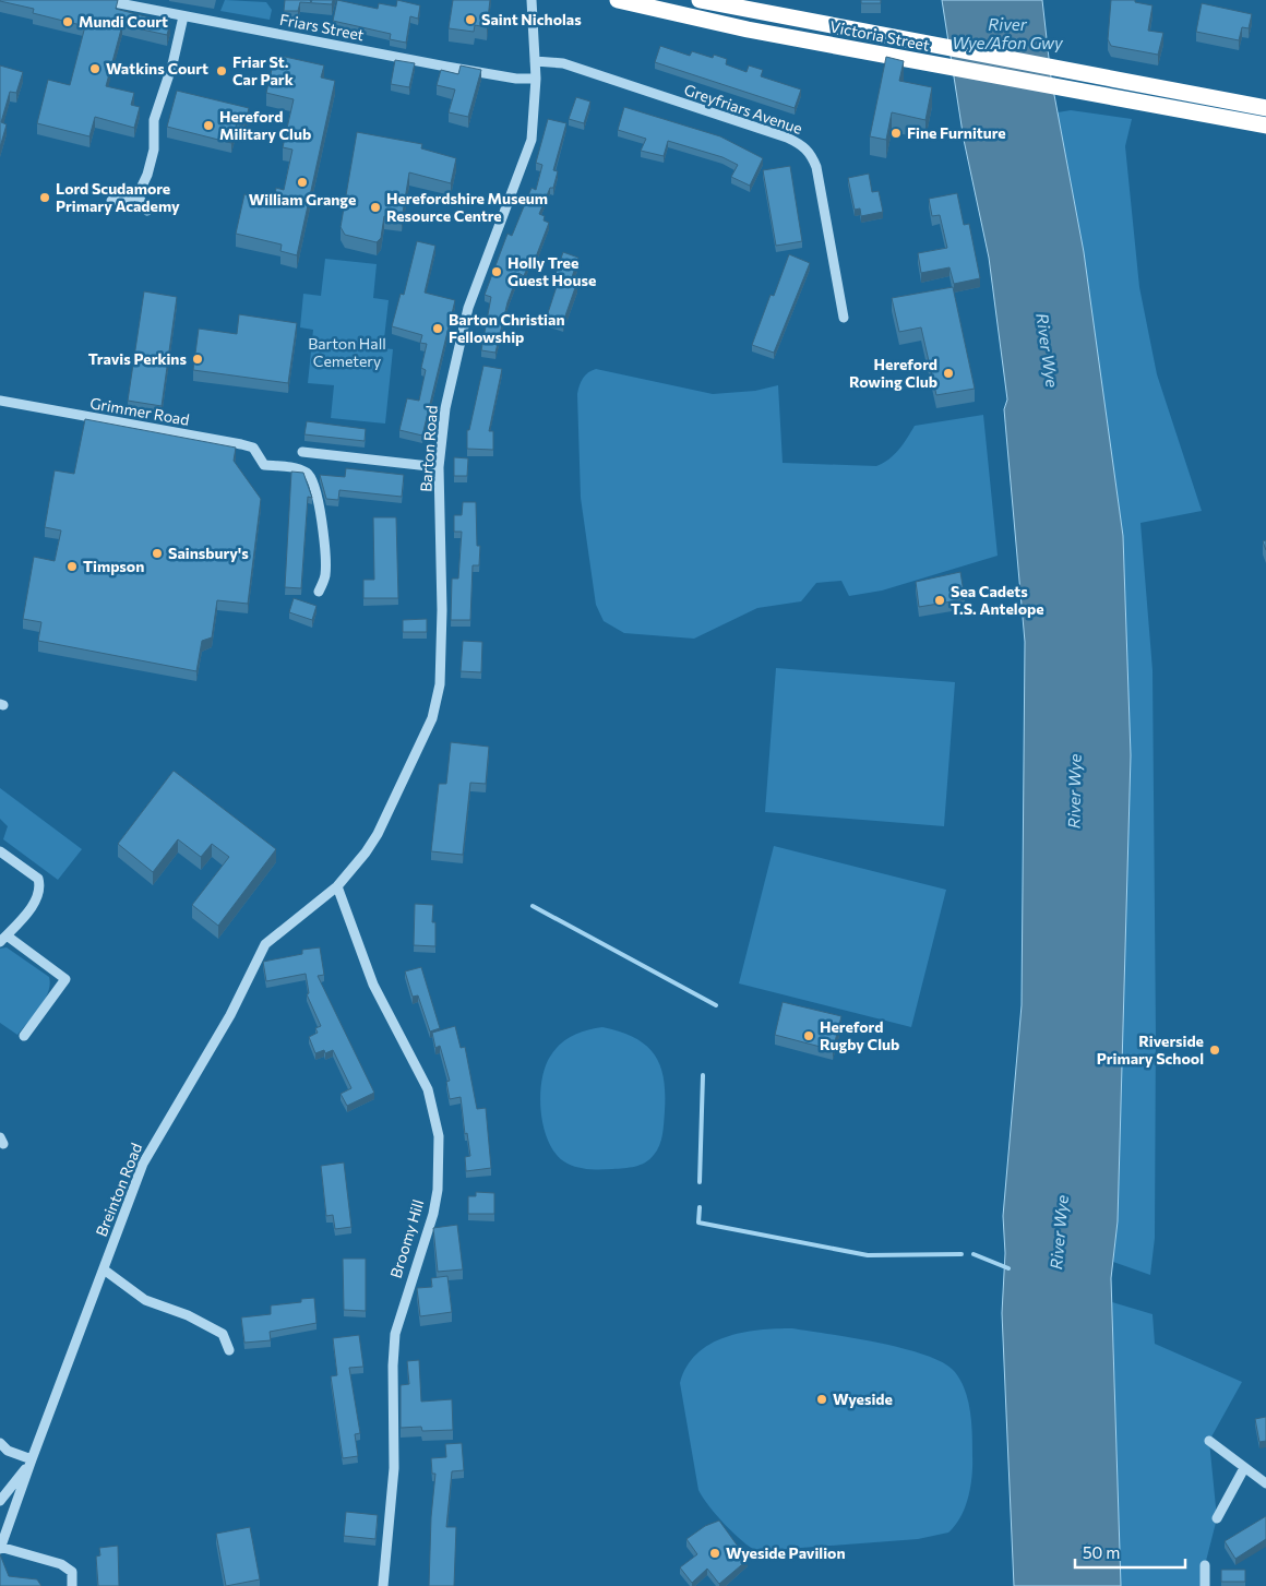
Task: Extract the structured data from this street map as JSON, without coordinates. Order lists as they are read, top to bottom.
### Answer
{
  "streets": {
    "highway": ["Victoria Street"],
    "street": [
      "Friars Street",
      "Greyfriars Avenue",
      "Grimmer Road",
      "Barton Road",
      "Breinton Road",
      "Broomy Hill"
    ]
  },
  "crossings": [
    ["Friars Street", "Barton Road"],
    ["Greyfriars Avenue", "Barton Road"],
    ["Barton Road", "Breinton Road"],
    ["Barton Road", "Broomy Hill"],
    ["Breinton Road", "Broomy Hill"]
  ],
  "water": ["River Wye/Afon Gwy", "River Wye"],
  "parks": ["Barton Hall Cemetery"],
  "places": [
    "Saint Nicholas",
    "Mundi Court",
    "Watkins Court",
    "Friar St. Car Park",
    "Hereford Military Club",
    "Fine Furniture",
    "William Grange",
    "Lord Scudamore Primary Academy",
    "Herefordshire Museum Resource Centre",
    "Holly Tree Guest House",
    "Barton Christian Fellowship",
    "Travis Perkins",
    "Hereford Rowing Club",
    "Sainsbury's",
    "Timpson",
    "Sea Cadets T.S. Antelope",
    "Hereford Rugby Club",
    "Riverside Primary School",
    "Wyeside",
    "Wyeside Pavilion"
  ],
  "scale_bar": "50 m"
}
